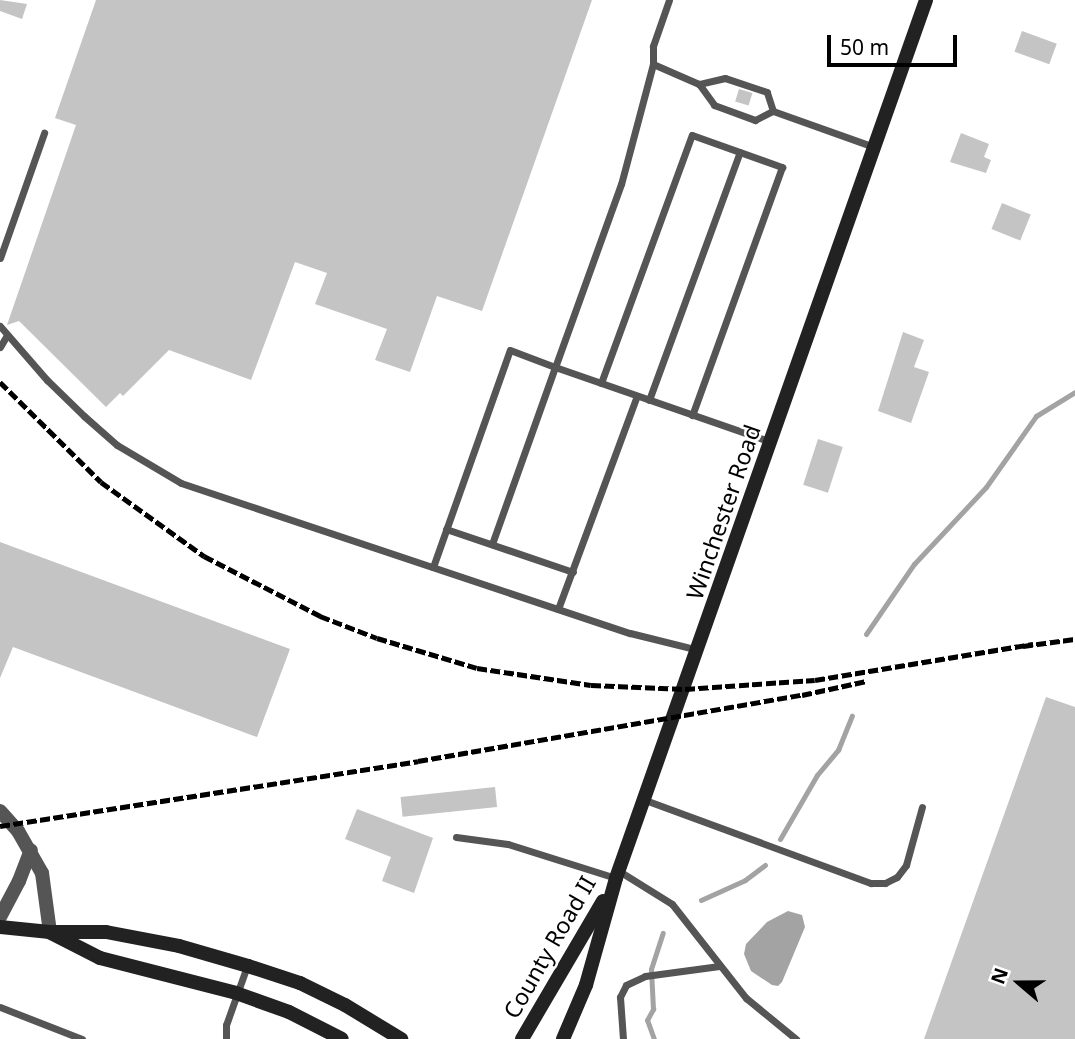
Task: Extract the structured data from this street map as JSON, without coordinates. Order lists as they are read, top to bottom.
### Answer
{
  "streets": {
    "main road": ["Winchester Road", "County Road II"]
  },
  "crossings": [
    ["Winchester Road", "County Road II"]
  ],
  "scale_bar": "50 m",
  "north": "left"
}
